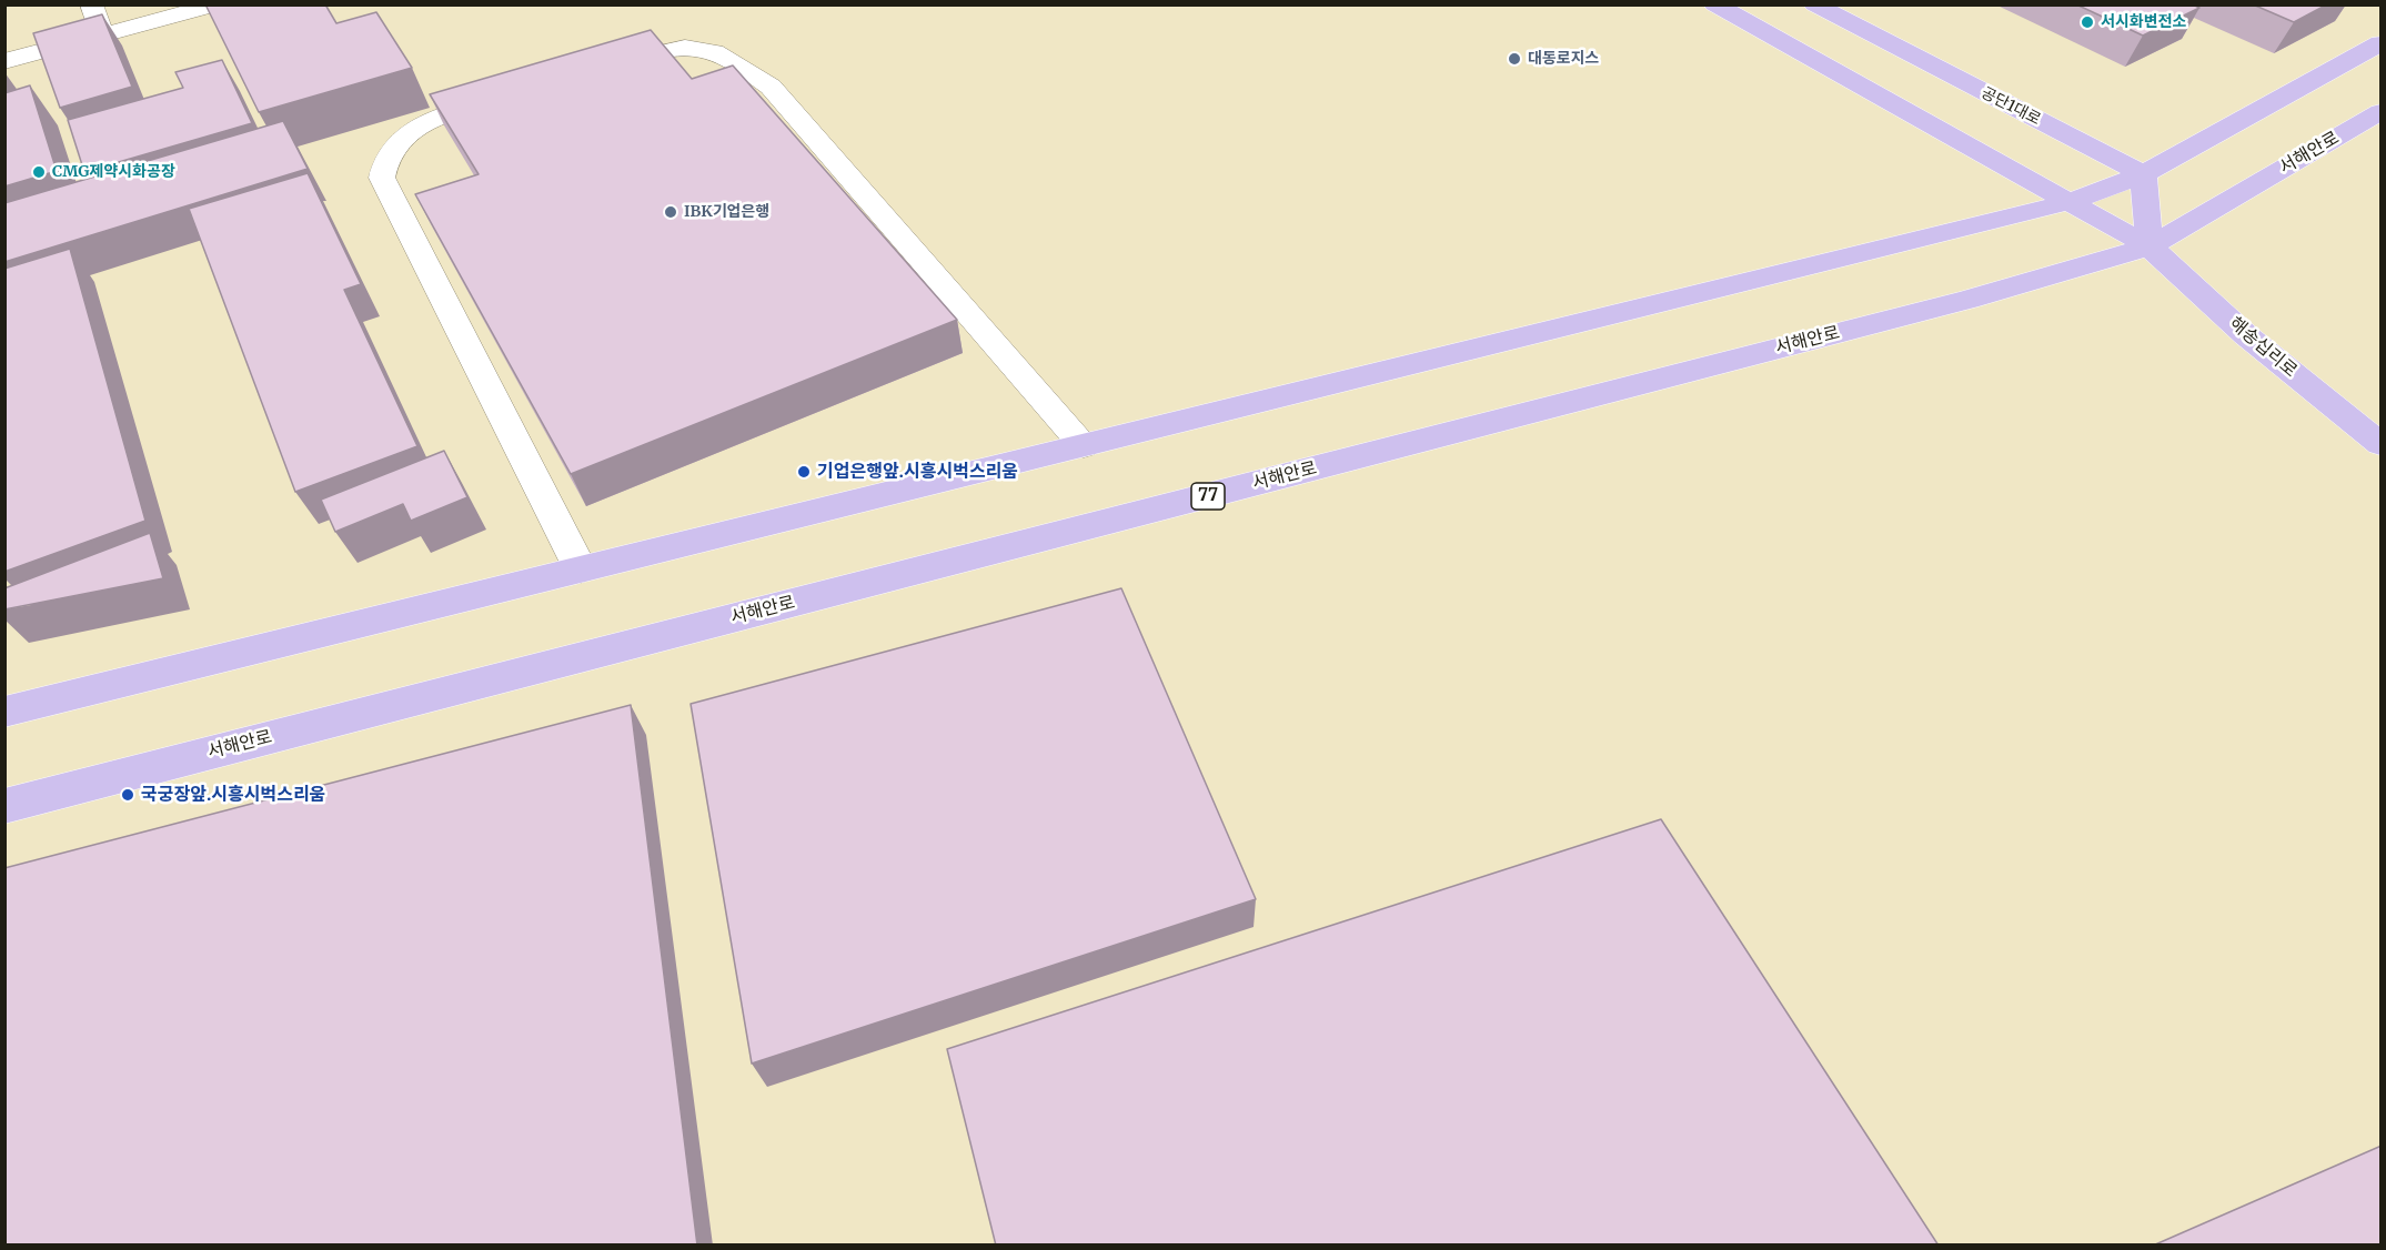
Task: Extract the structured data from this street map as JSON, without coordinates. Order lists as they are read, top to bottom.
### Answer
{
  "streets": {
    "main road": [
      "공단1대로",
      "서해안로",
      "해송십리로",
      "77"
    ]
  },
  "crossings": [
    ["서해안로", "해송십리로"]
  ],
  "places": [
    "서시화변전소",
    "대동로지스",
    "CMG제약시화공장",
    "IBK기업은행",
    "기업은행앞.시흥시벅스리움",
    "국궁장앞.시흥시벅스리움"
  ]
}
